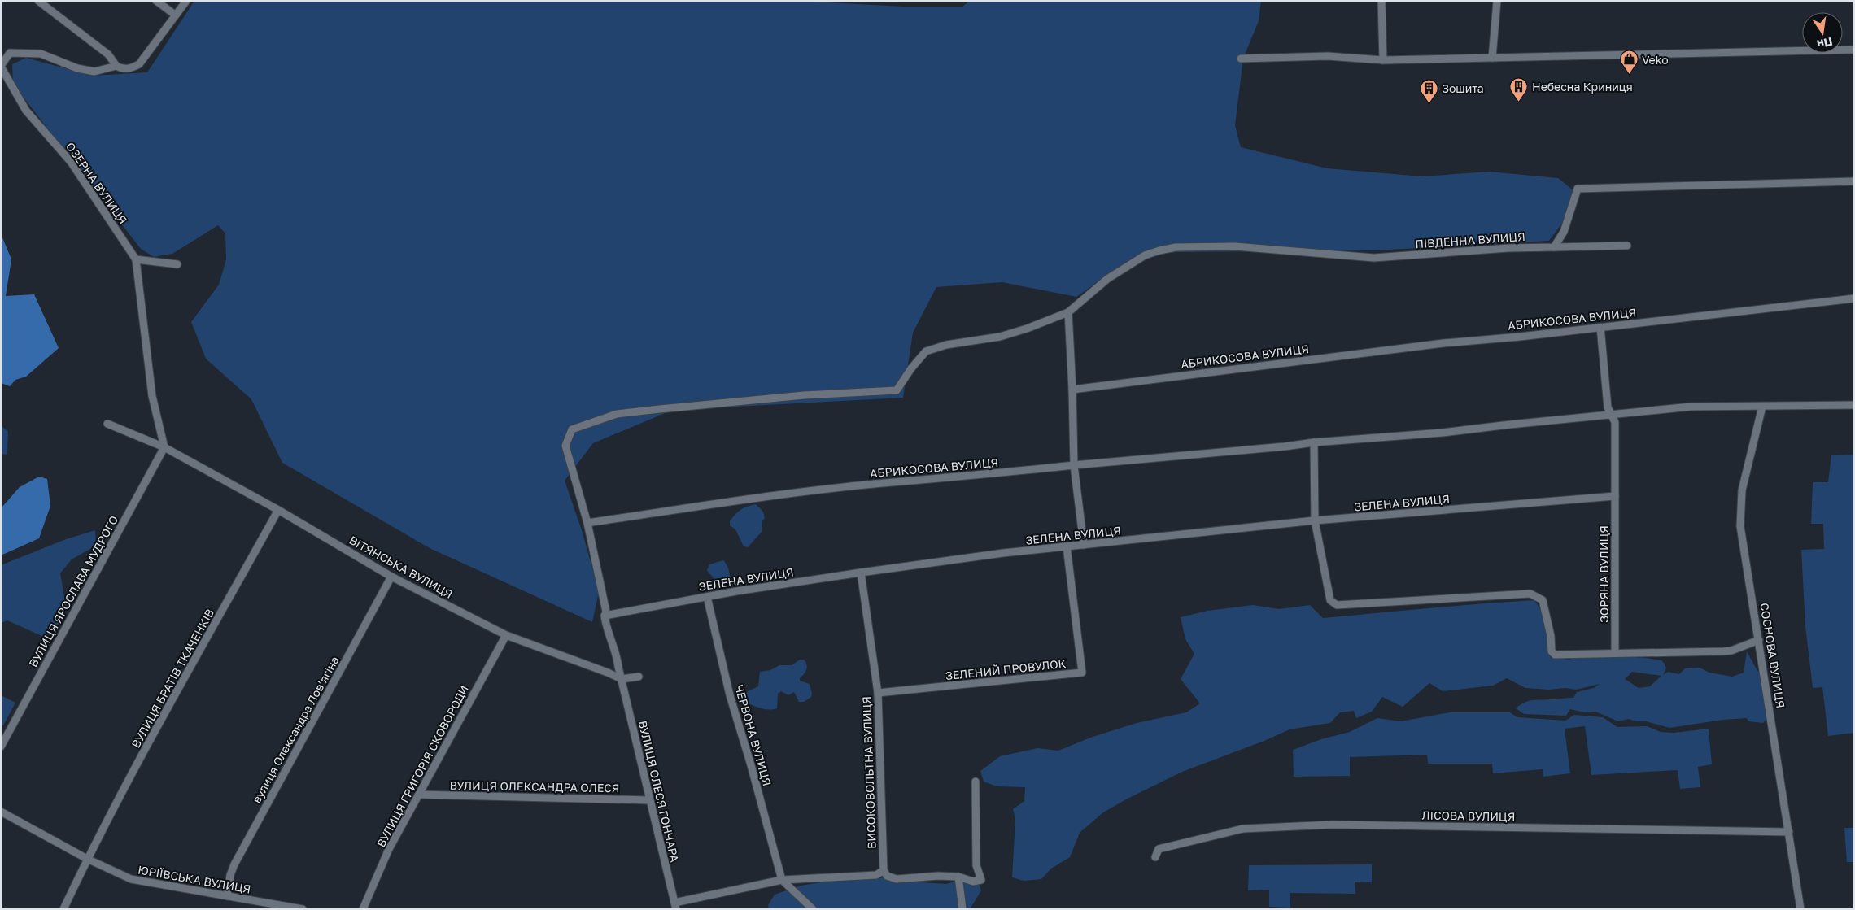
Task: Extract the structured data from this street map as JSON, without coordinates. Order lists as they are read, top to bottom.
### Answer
{
  "streets": {
    "street": [
      "ОЗЕРНА ВУЛИЦЯ",
      "ПІВДЕННА ВУЛИЦЯ",
      "АБРИКОСОВА ВУЛИЦЯ",
      "ЗЕЛЕНА ВУЛИЦЯ",
      "ВІТЯНСЬКА ВУЛИЦЯ",
      "ЗОРЯНА ВУЛИЦЯ",
      "ВУЛИЦЯ ЯРОСЛАВА МУДРОГО",
      "СОСНОВА ВУЛИЦЯ",
      "ЗЕЛЕНИЙ ПРОВУЛОК",
      "ВУЛИЦЯ БРАТІВ ТКАЧЕНКІВ",
      "вулиця Олександра Ловʼягіна",
      "ЧЕРВОНА ВУЛИЦЯ",
      "ВУЛИЦЯ ГРИГОРІЯ СКОВОРОДИ",
      "ВИСОКОВОЛЬТНА ВУЛИЦЯ",
      "ВУЛИЦЯ ОЛЕКСАНДРА ОЛЕСЯ",
      "ВУЛИЦЯ ОЛЕСЯ ГОНЧАРА",
      "ЛІСОВА ВУЛИЦЯ",
      "ЮРІЇВСЬКА ВУЛИЦЯ"
    ]
  },
  "crossings": [
    ["АБРИКОСОВА ВУЛИЦЯ", "ЗОРЯНА ВУЛИЦЯ"],
    ["ЗЕЛЕНА ВУЛИЦЯ", "ЗОРЯНА ВУЛИЦЯ"],
    ["ЗЕЛЕНА ВУЛИЦЯ", "ЗЕЛЕНИЙ ПРОВУЛОК"],
    ["ЗЕЛЕНА ВУЛИЦЯ", "ЧЕРВОНА ВУЛИЦЯ"],
    ["ЗЕЛЕНА ВУЛИЦЯ", "ВИСОКОВОЛЬТНА ВУЛИЦЯ"],
    ["ВІТЯНСЬКА ВУЛИЦЯ", "ВУЛИЦЯ ЯРОСЛАВА МУДРОГО"],
    ["ВІТЯНСЬКА ВУЛИЦЯ", "ВУЛИЦЯ БРАТІВ ТКАЧЕНКІВ"],
    ["ВІТЯНСЬКА ВУЛИЦЯ", "вулиця Олександра Ловʼягіна"],
    ["ВІТЯНСЬКА ВУЛИЦЯ", "ВУЛИЦЯ ГРИГОРІЯ СКОВОРОДИ"],
    ["ВІТЯНСЬКА ВУЛИЦЯ", "ВУЛИЦЯ ОЛЕСЯ ГОНЧАРА"],
    ["СОСНОВА ВУЛИЦЯ", "ЛІСОВА ВУЛИЦЯ"],
    ["ЗЕЛЕНИЙ ПРОВУЛОК", "ВИСОКОВОЛЬТНА ВУЛИЦЯ"],
    ["ВУЛИЦЯ БРАТІВ ТКАЧЕНКІВ", "ЮРІЇВСЬКА ВУЛИЦЯ"],
    ["вулиця Олександра Ловʼягіна", "ЮРІЇВСЬКА ВУЛИЦЯ"],
    ["ВУЛИЦЯ ГРИГОРІЯ СКОВОРОДИ", "ВУЛИЦЯ ОЛЕКСАНДРА ОЛЕСЯ"],
    ["ВУЛИЦЯ ОЛЕКСАНДРА ОЛЕСЯ", "ВУЛИЦЯ ОЛЕСЯ ГОНЧАРА"]
  ],
  "places": {
    "shop": ["Veko"],
    "building": ["Небесна Криниця", "Зошита"]
  },
  "north": "bottom"
}
